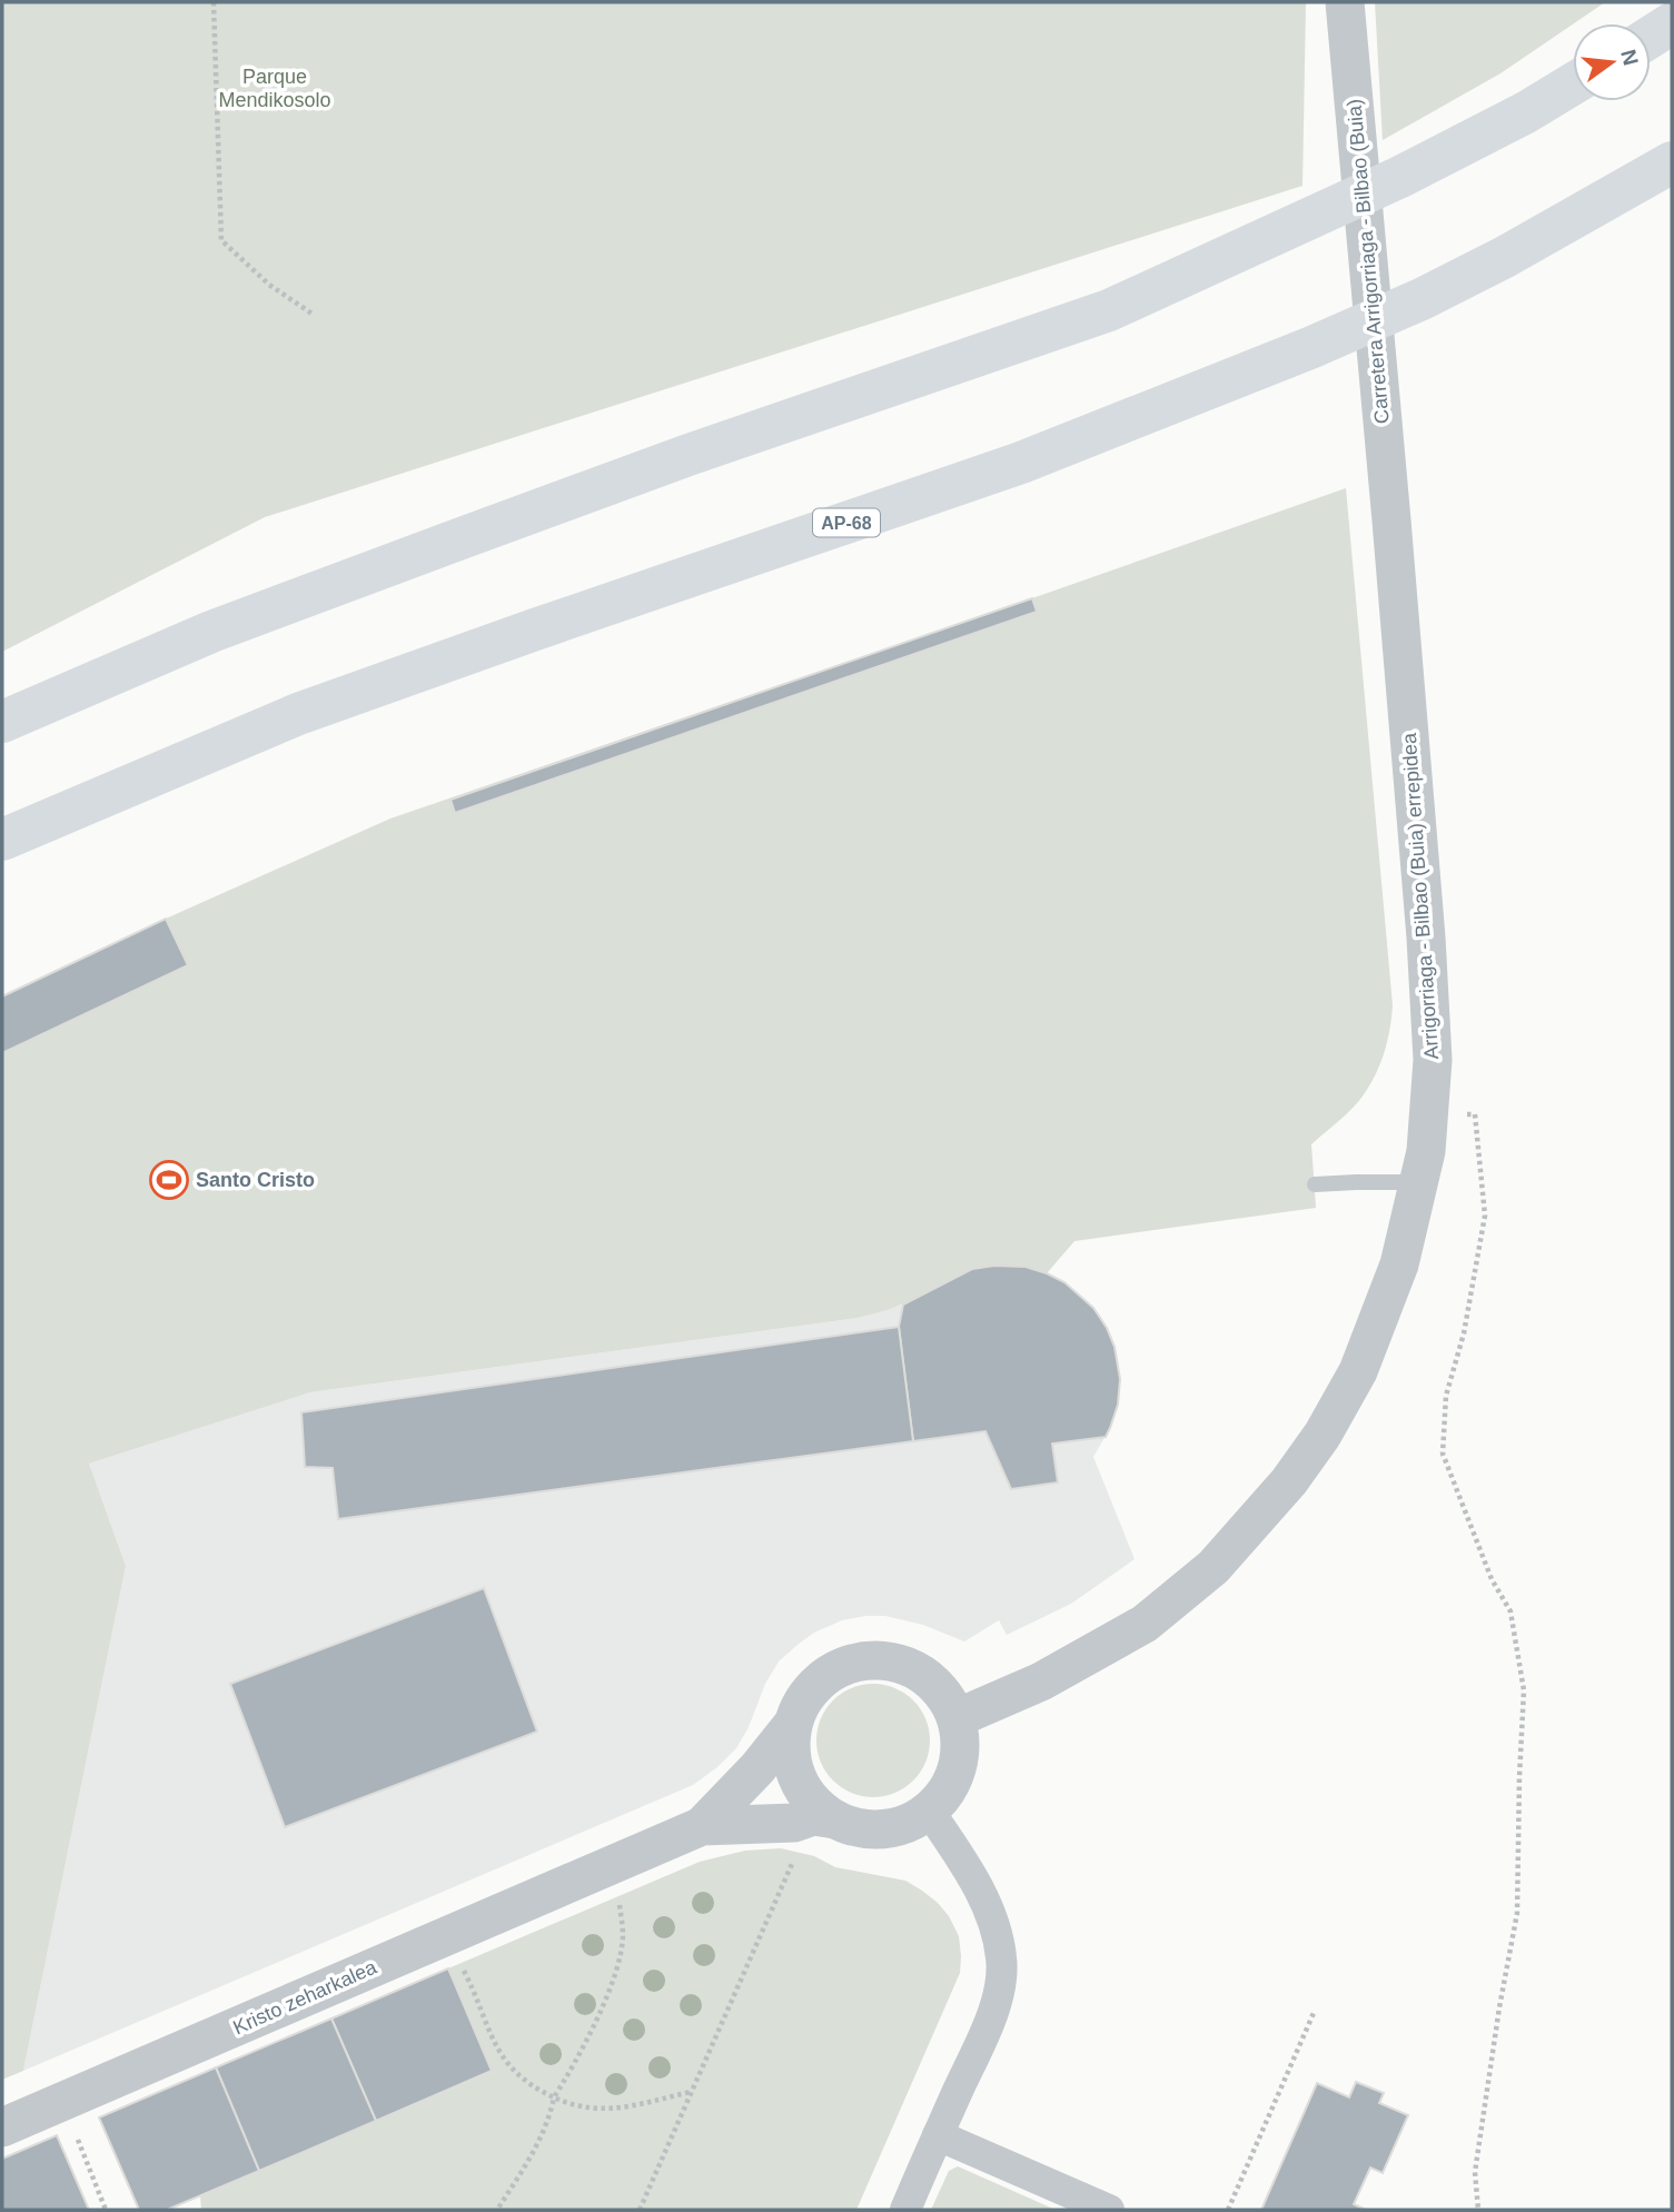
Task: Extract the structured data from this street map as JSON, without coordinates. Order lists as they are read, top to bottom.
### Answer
{
  "streets": {
    "highway": ["AP-68"],
    "street": ["Carretera Arrigorriaga - Bilbao (Buia)", "Arrigorriaga - Bilbao (Buia) errepidea", "Kristo zeharkalea"]
  },
  "crossings": [
    ["Carretera Arrigorriaga - Bilbao (Buia)", "Arrigorriaga - Bilbao (Buia) errepidea"]
  ],
  "parks": ["Parque Mendikosolo"],
  "places": {
    "sports": ["Santo Cristo"]
  },
  "north": "right"
}
